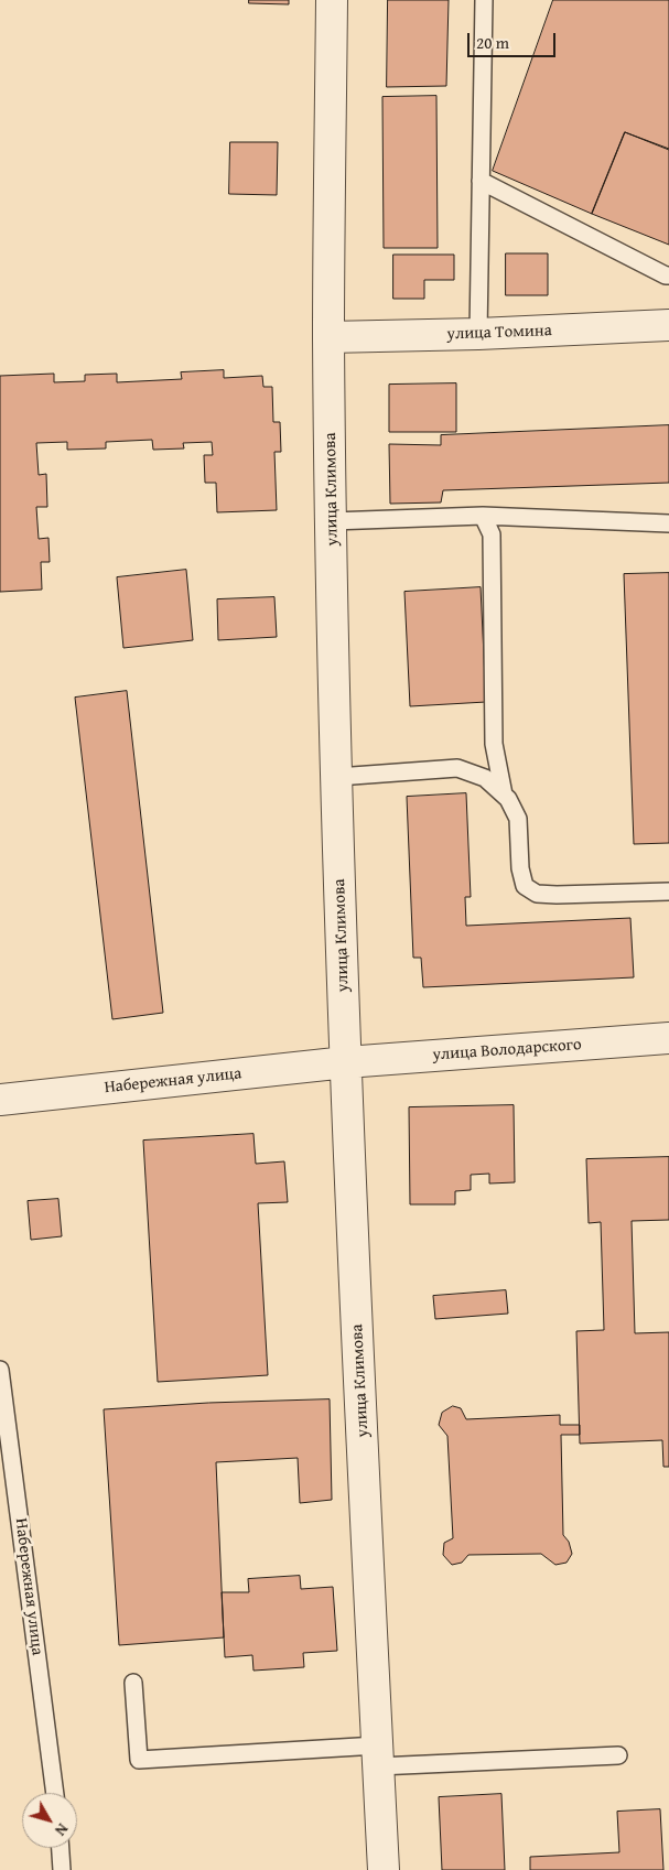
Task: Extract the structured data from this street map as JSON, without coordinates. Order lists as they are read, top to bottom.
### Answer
{
  "streets": {
    "street": [
      "улица Томина",
      "улица Климова",
      "улица Володарского",
      "Набережная улица"
    ]
  },
  "crossings": [
    ["улица Томина", "улица Климова"],
    ["улица Климова", "улица Володарского"],
    ["улица Климова", "Набережная улица"],
    ["улица Володарского", "Набережная улица"]
  ],
  "scale_bar": "20 m",
  "north": "bottom right"
}
